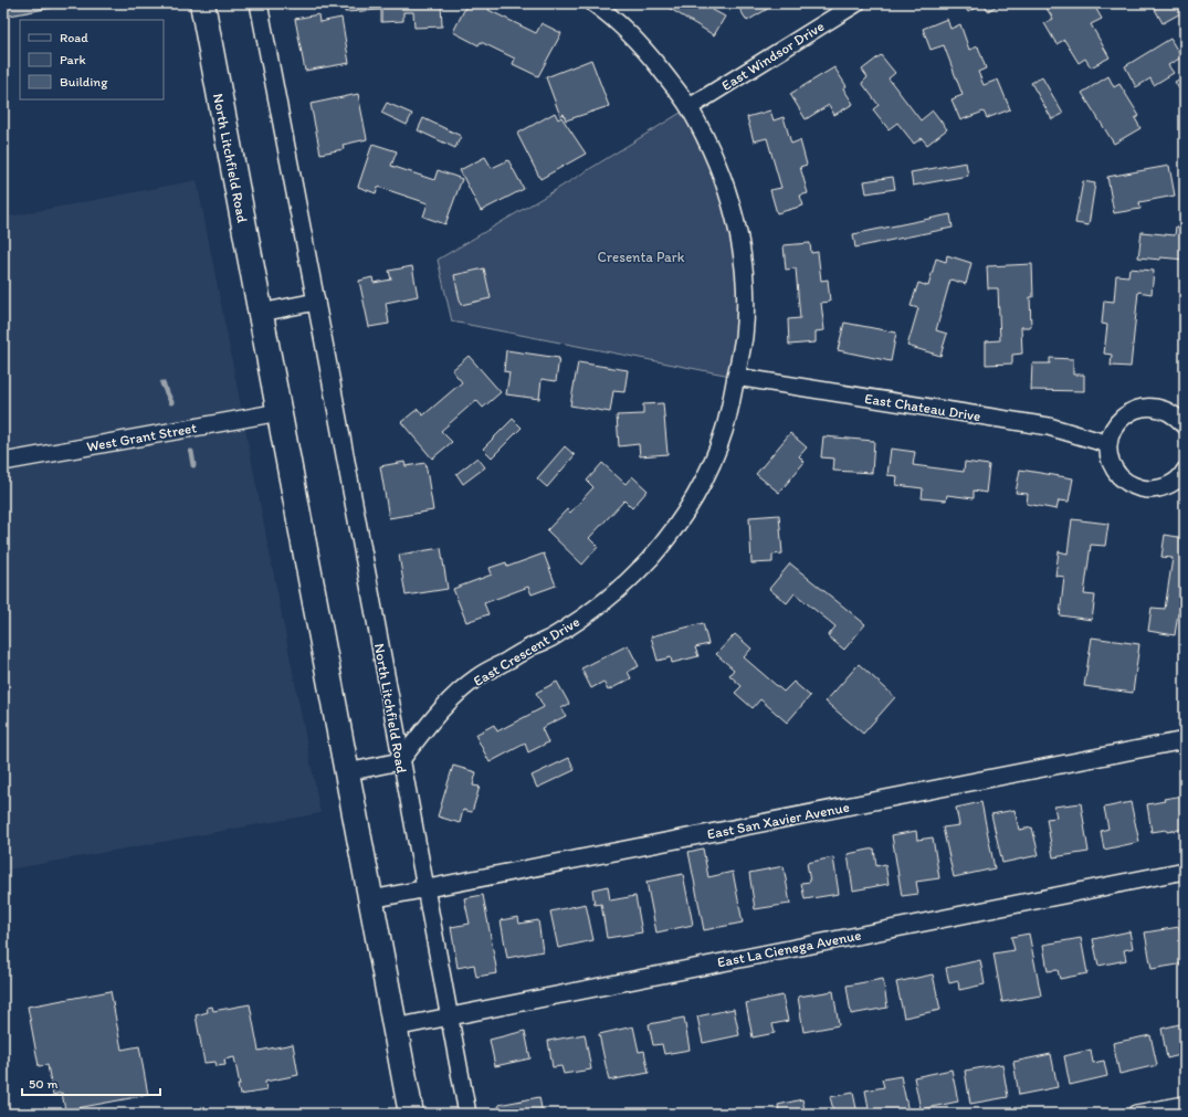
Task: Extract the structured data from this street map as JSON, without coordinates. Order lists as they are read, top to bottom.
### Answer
{
  "streets": {
    "main road": ["North Litchfield Road"],
    "street": [
      "East Windsor Drive",
      "East Chateau Drive",
      "West Grant Street",
      "East Crescent Drive",
      "East San Xavier Avenue",
      "East La Cienega Avenue"
    ]
  },
  "crossings": [
    ["East Windsor Drive", "East Crescent Drive"],
    ["North Litchfield Road", "West Grant Street"],
    ["North Litchfield Road", "East Crescent Drive"],
    ["North Litchfield Road", "East San Xavier Avenue"],
    ["North Litchfield Road", "East La Cienega Avenue"],
    ["East Chateau Drive", "East Crescent Drive"]
  ],
  "parks": ["Cresenta Park"],
  "legend": ["Road", "Park", "Building"],
  "scale_bar": "50 m"
}
